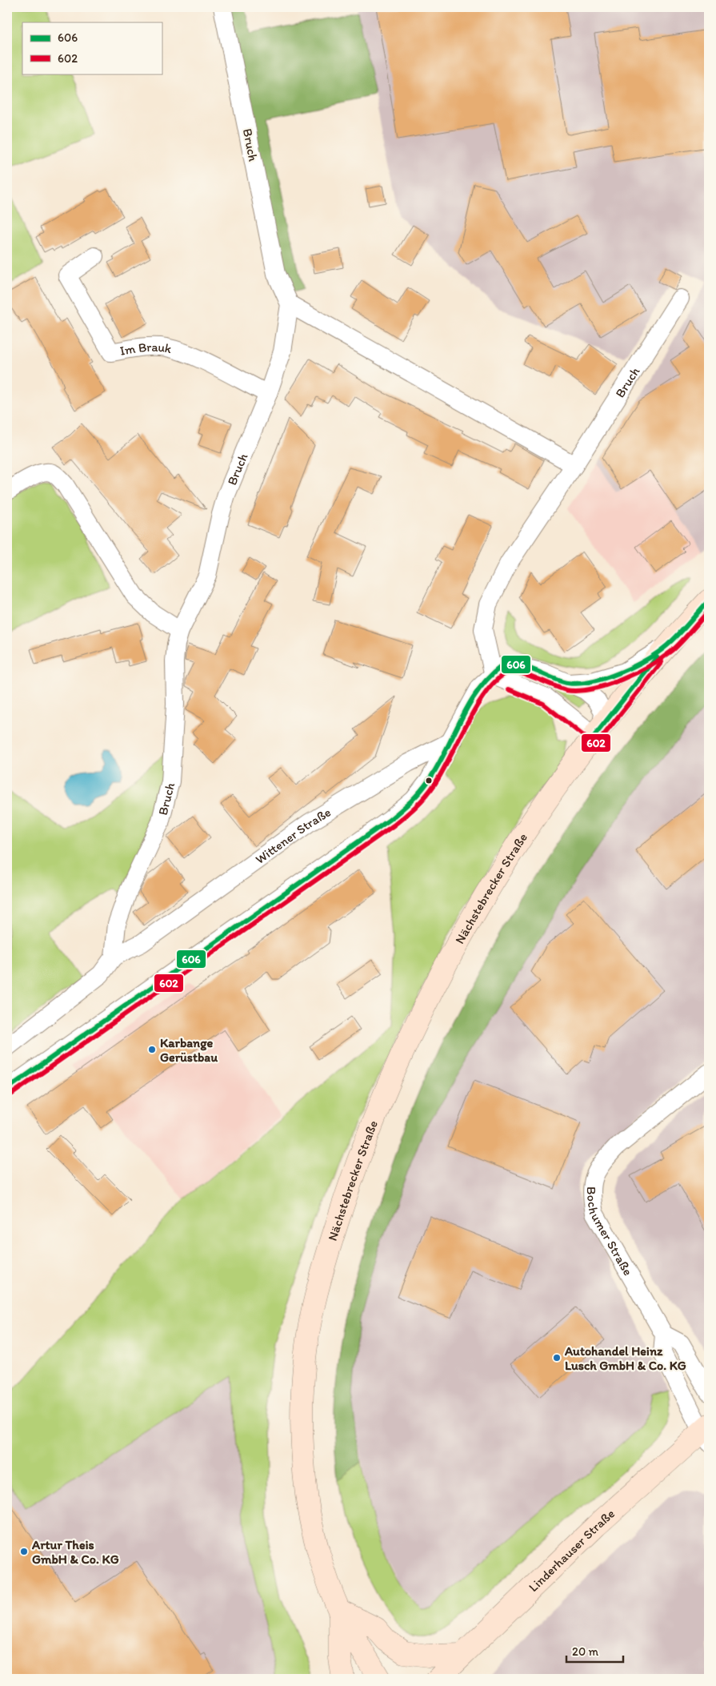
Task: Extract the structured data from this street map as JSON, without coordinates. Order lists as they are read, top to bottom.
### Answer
{
  "streets": {
    "main road": ["Nächstebrecker Straße", "Linderhauser Straße"],
    "street": [
      "Bruch",
      "Im Brauk",
      "Wittener Straße",
      "Bochumer Straße"
    ]
  },
  "crossings": [
    ["Bruch", "Im Brauk"],
    ["Bruch", "Wittener Straße"]
  ],
  "places": ["Karbange Gerüstbau", "Autohandel Heinz Lusch GmbH & Co. KG", "Artur Theis GmbH & Co. KG"],
  "lines": ["transit line 606", "transit line 602"],
  "legend": ["606", "602"],
  "scale_bar": "20 m"
}
